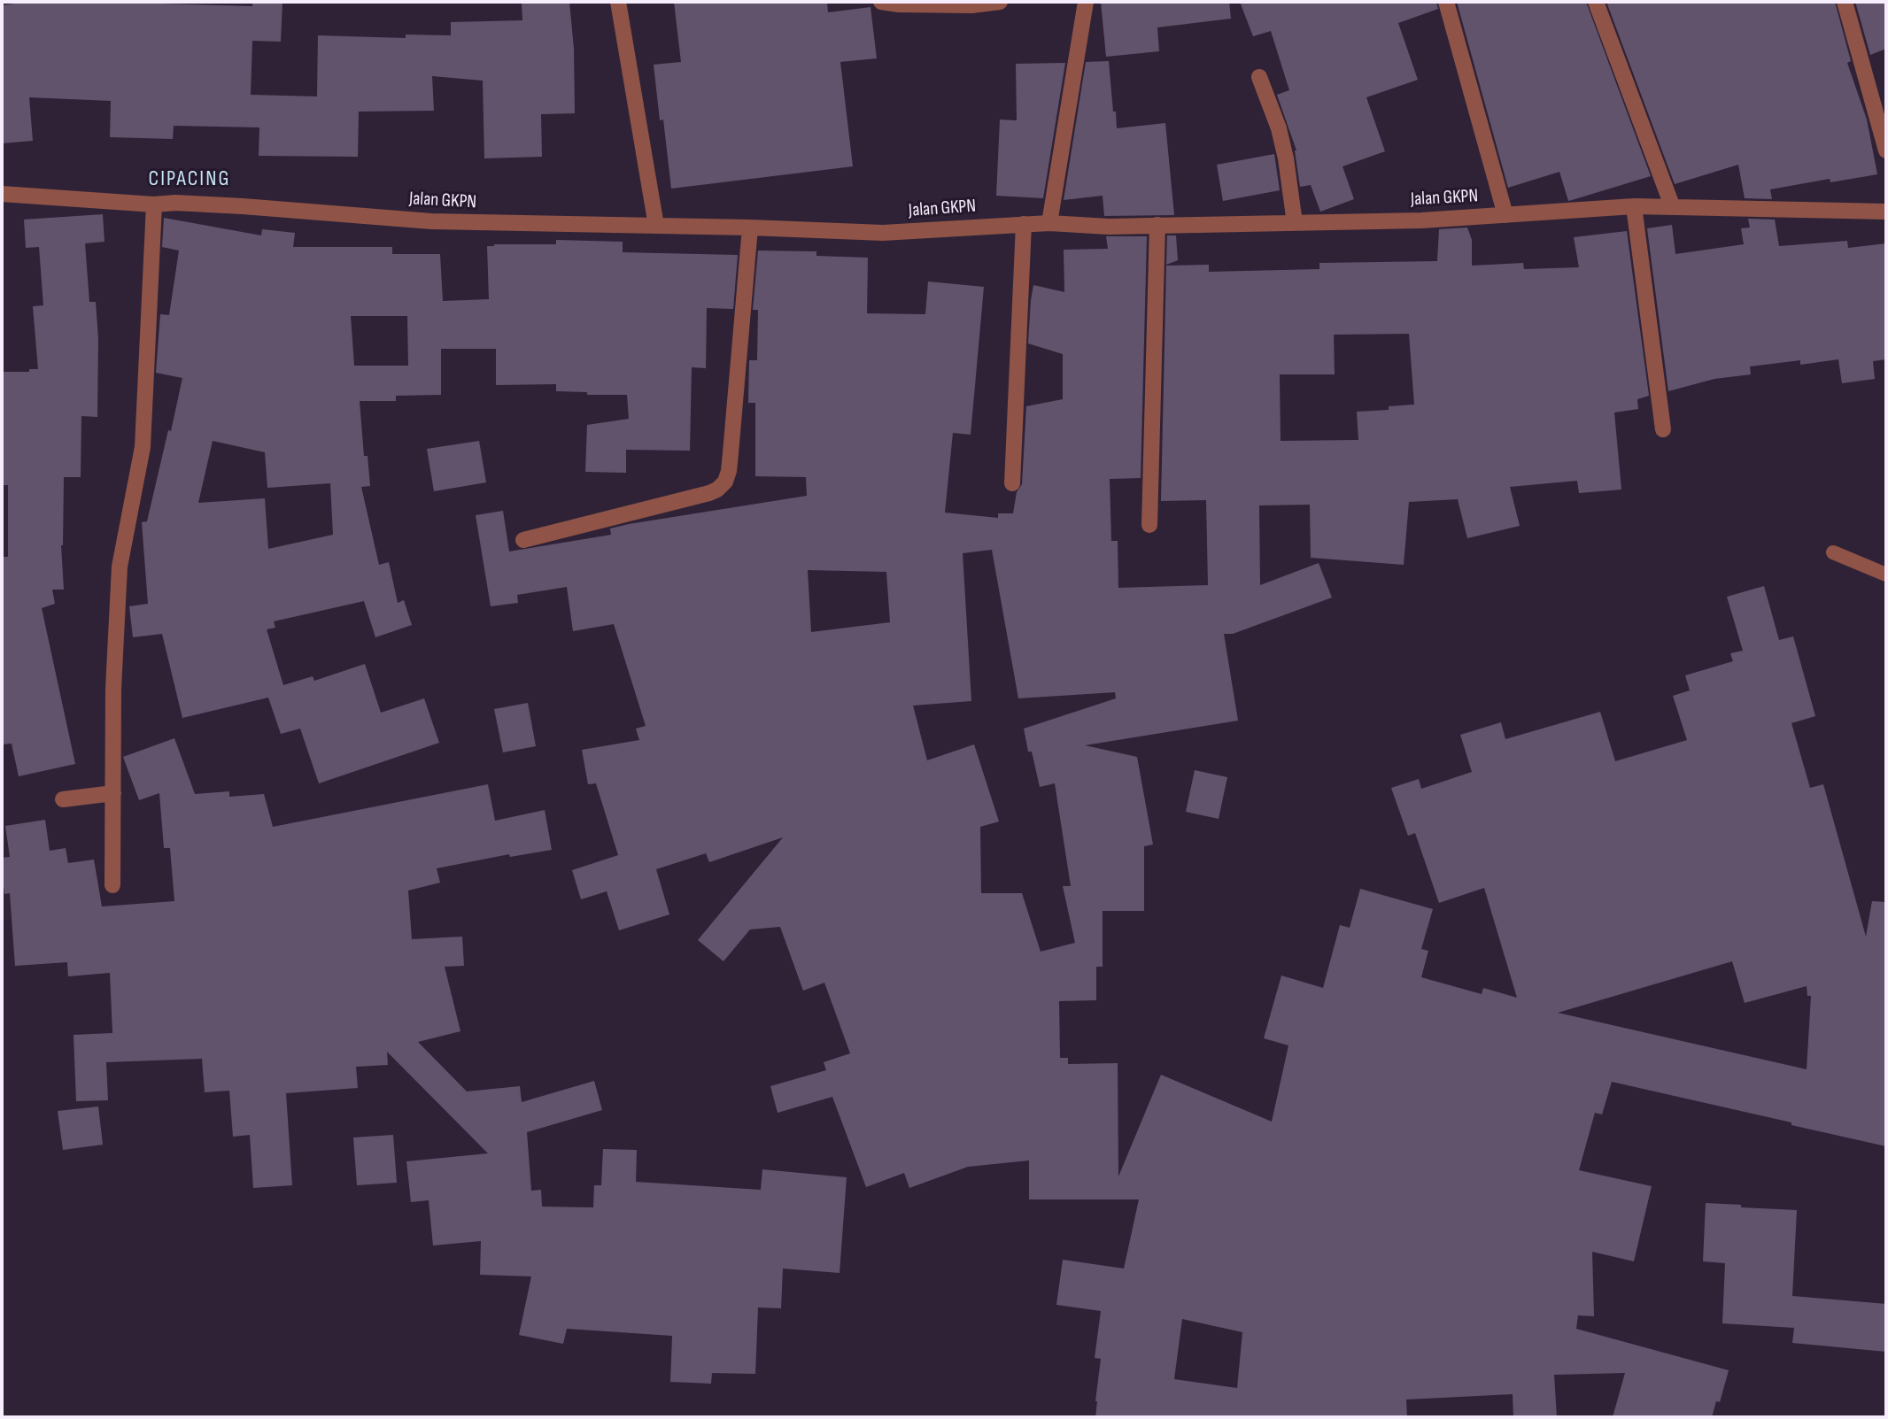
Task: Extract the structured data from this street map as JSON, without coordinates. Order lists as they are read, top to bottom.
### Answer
{
  "streets": {
    "street": ["Jalan GKPN"]
  },
  "districts": ["CIPACING"]
}
